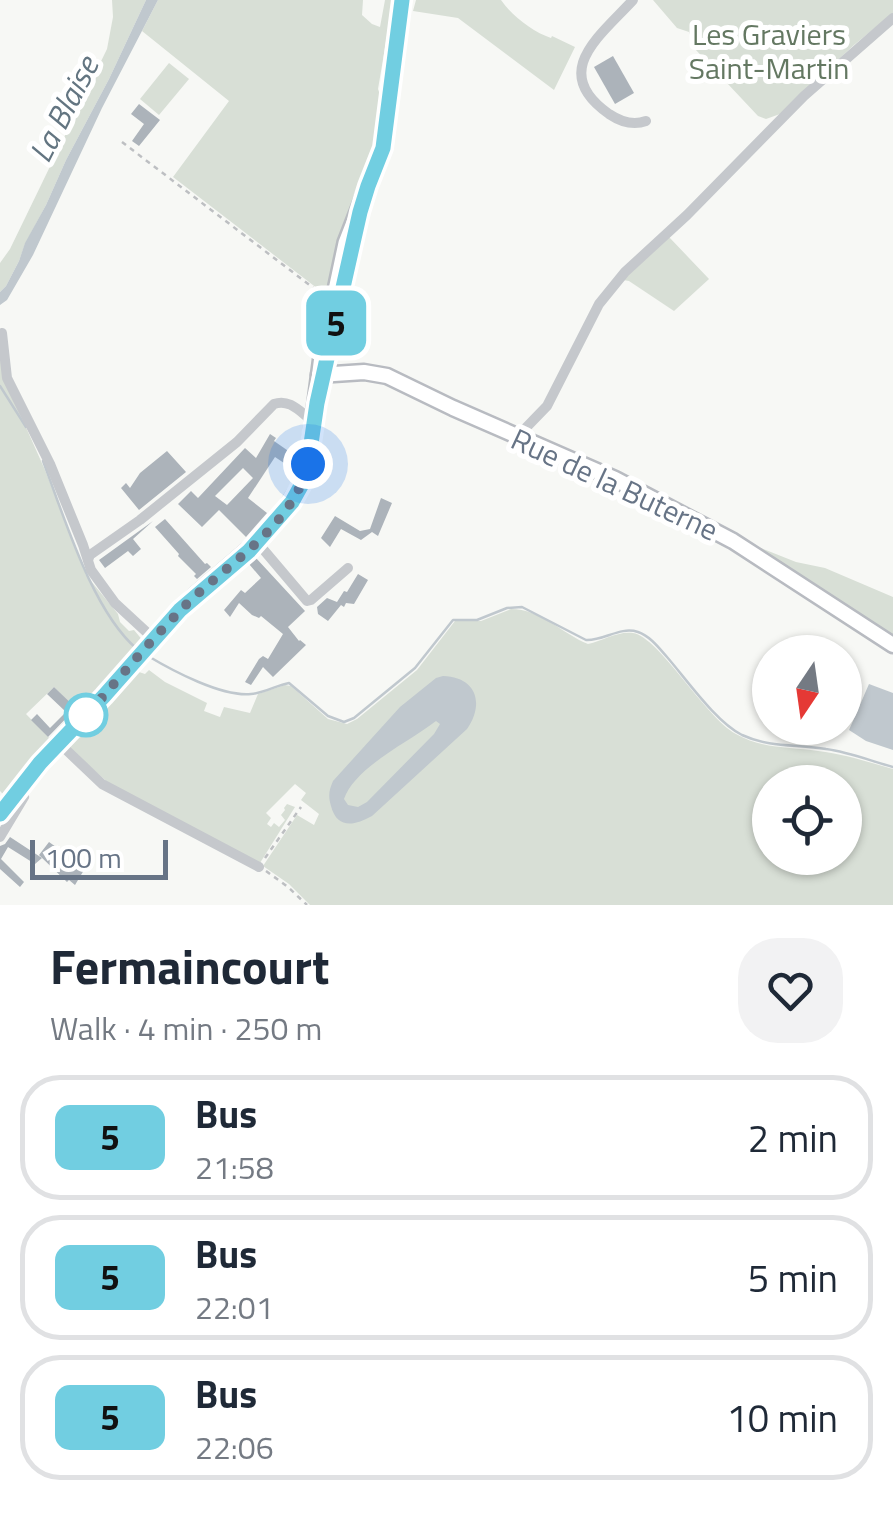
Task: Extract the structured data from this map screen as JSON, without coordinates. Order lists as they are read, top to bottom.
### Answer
{
  "streets": {
    "street": ["Rue de la Buterne"]
  },
  "water": ["La Blaise"],
  "parks": ["Les Graviers Saint-Martin"],
  "lines": ["bus line 5"],
  "scale_bar": "100 m",
  "north": "bottom",
  "page": {
    "on_map": "5",
    "scale": "100 m",
    "heading": ["Fermaincourt", "Walk · 4 min · 250 m"],
    "list": [
      {
        "mark": "5",
        "name": "Bus",
        "note": "21:58",
        "value": "2 min"
      },
      {
        "mark": "5",
        "name": "Bus",
        "note": "22:01",
        "value": "5 min"
      },
      {
        "mark": "5",
        "name": "Bus",
        "note": "22:06",
        "value": "10 min"
      }
    ]
  }
}
